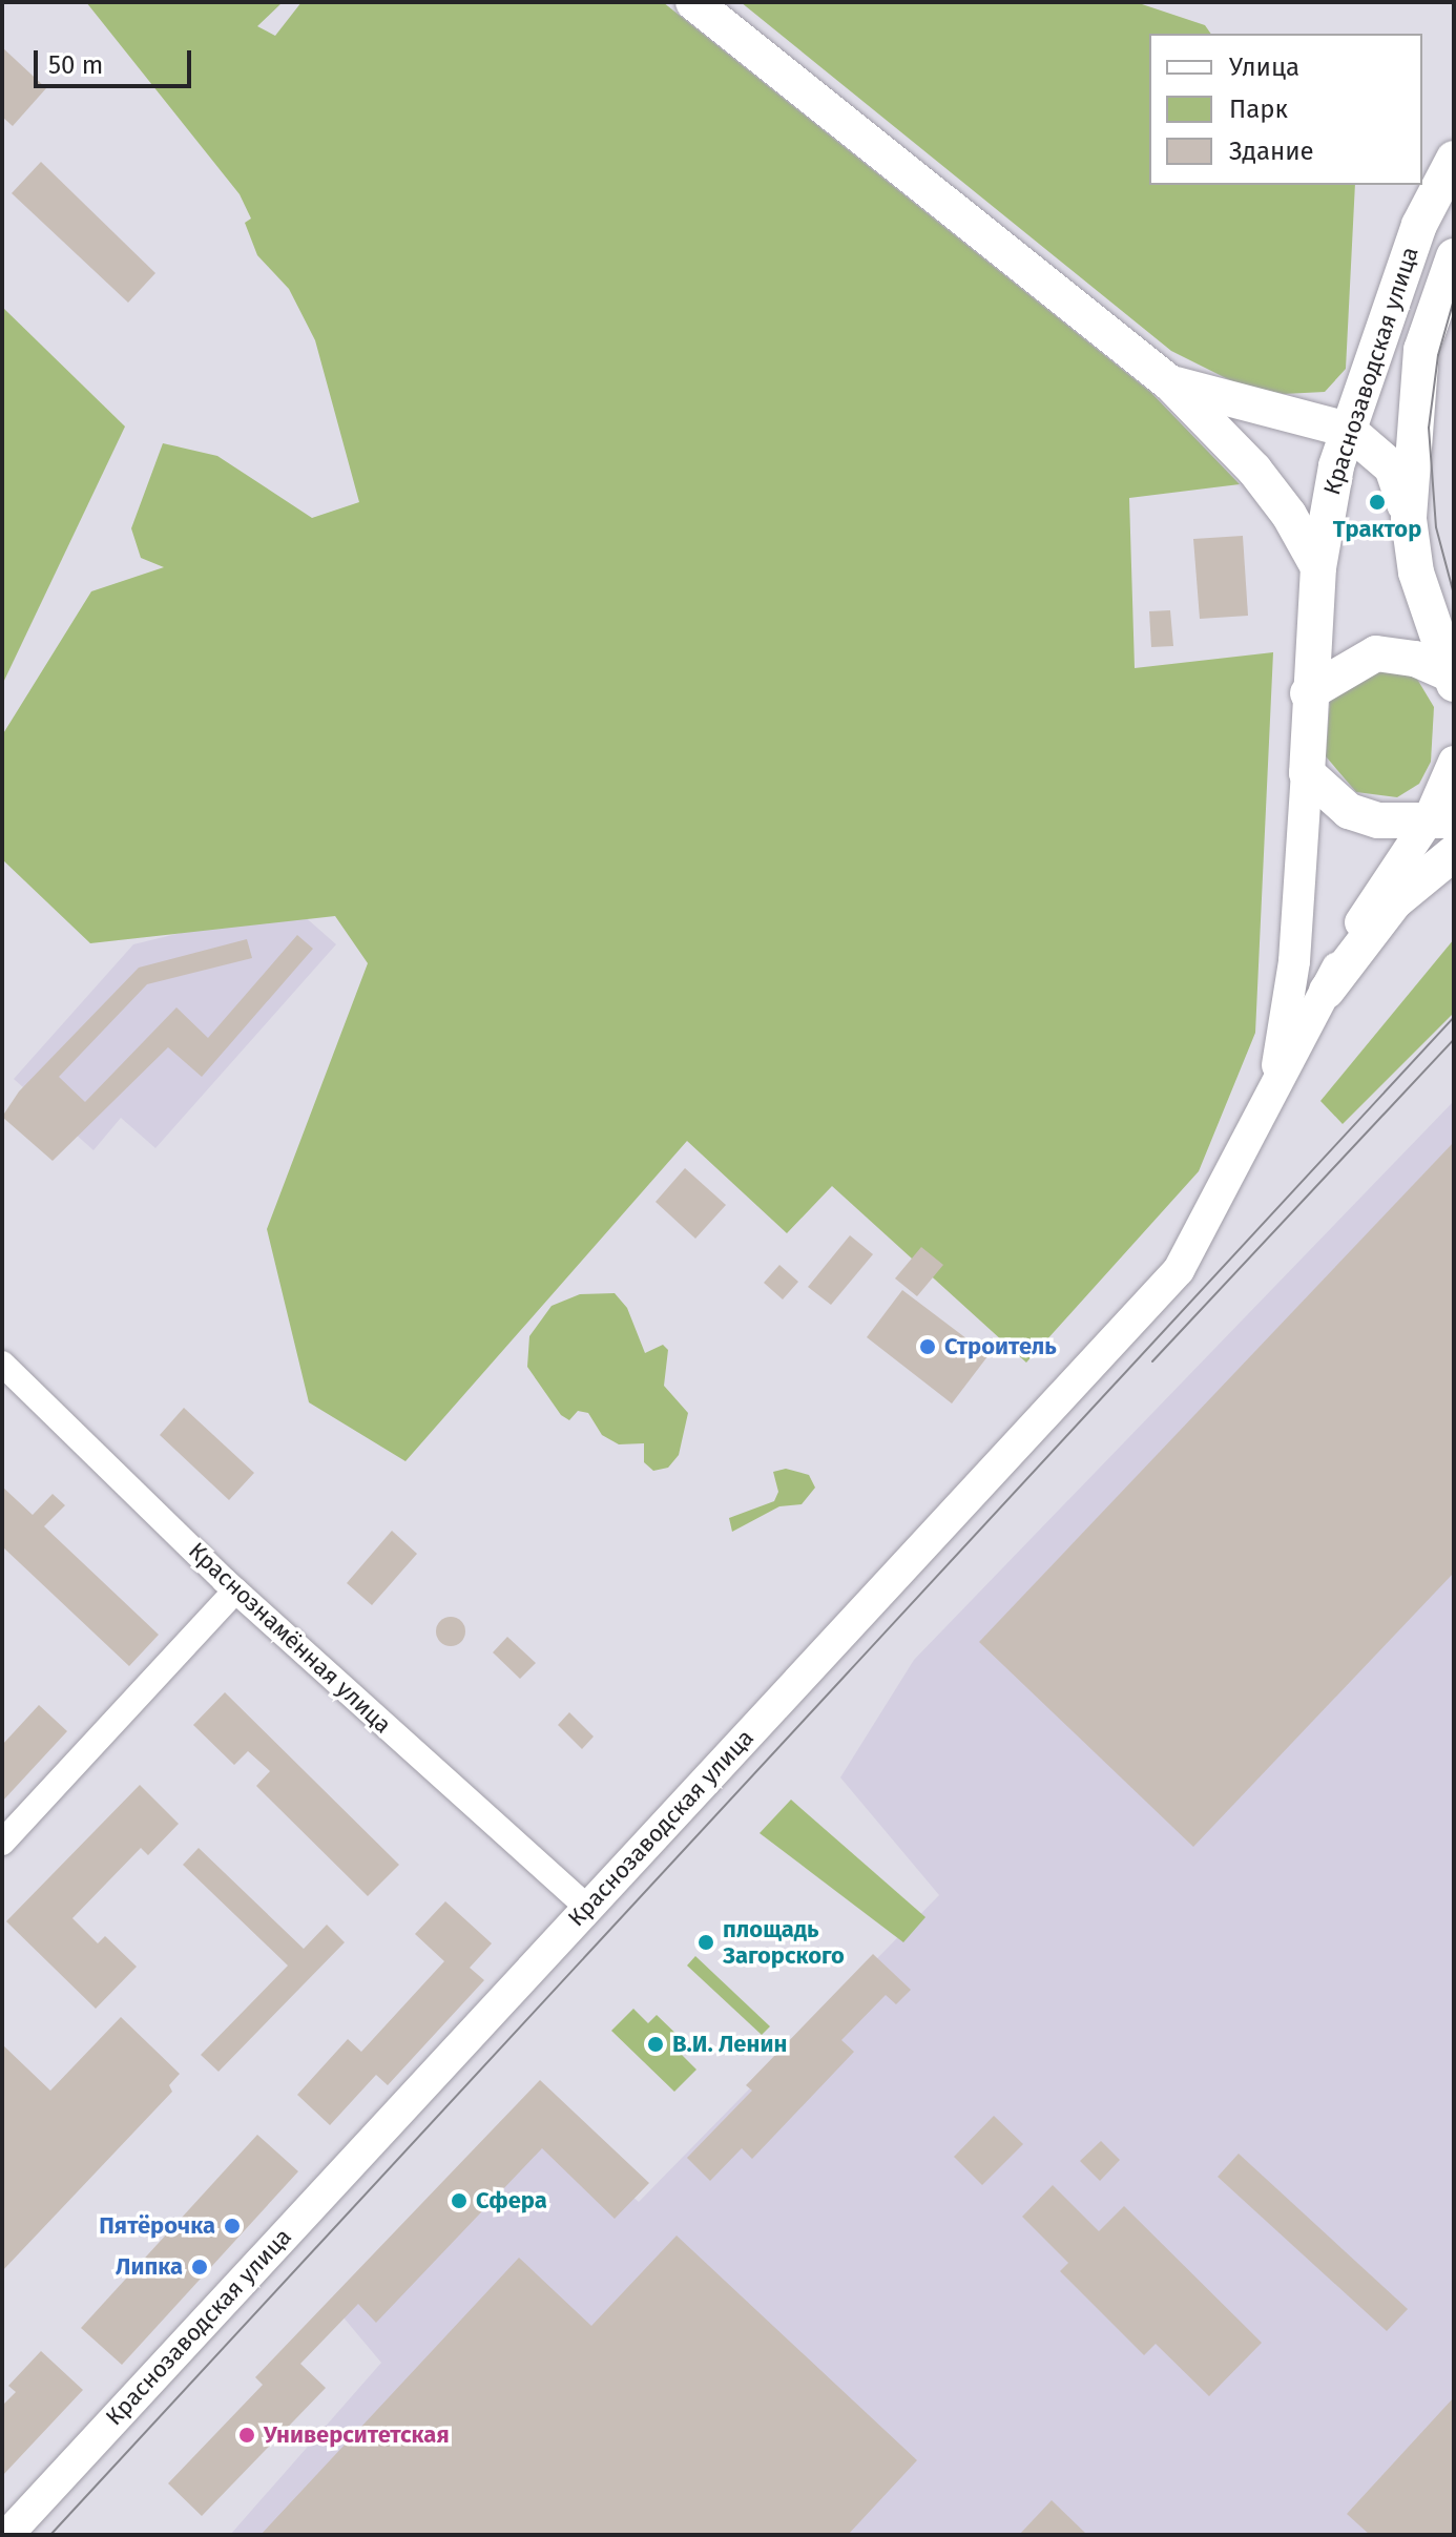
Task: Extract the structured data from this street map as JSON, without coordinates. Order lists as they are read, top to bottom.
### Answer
{
  "streets": {
    "main road": ["Краснозаводская улица"],
    "street": ["Краснознамённая улица"]
  },
  "crossings": [
    ["Краснозаводская улица", "Краснознамённая улица"]
  ],
  "places": [
    "Трактор",
    "Строитель",
    "площадь Загорского",
    "В.И. Ленин",
    "Сфера",
    "Пятёрочка",
    "Липка",
    "Университетская"
  ],
  "legend": ["Улица", "Парк", "Здание"],
  "scale_bar": "50 m"
}
